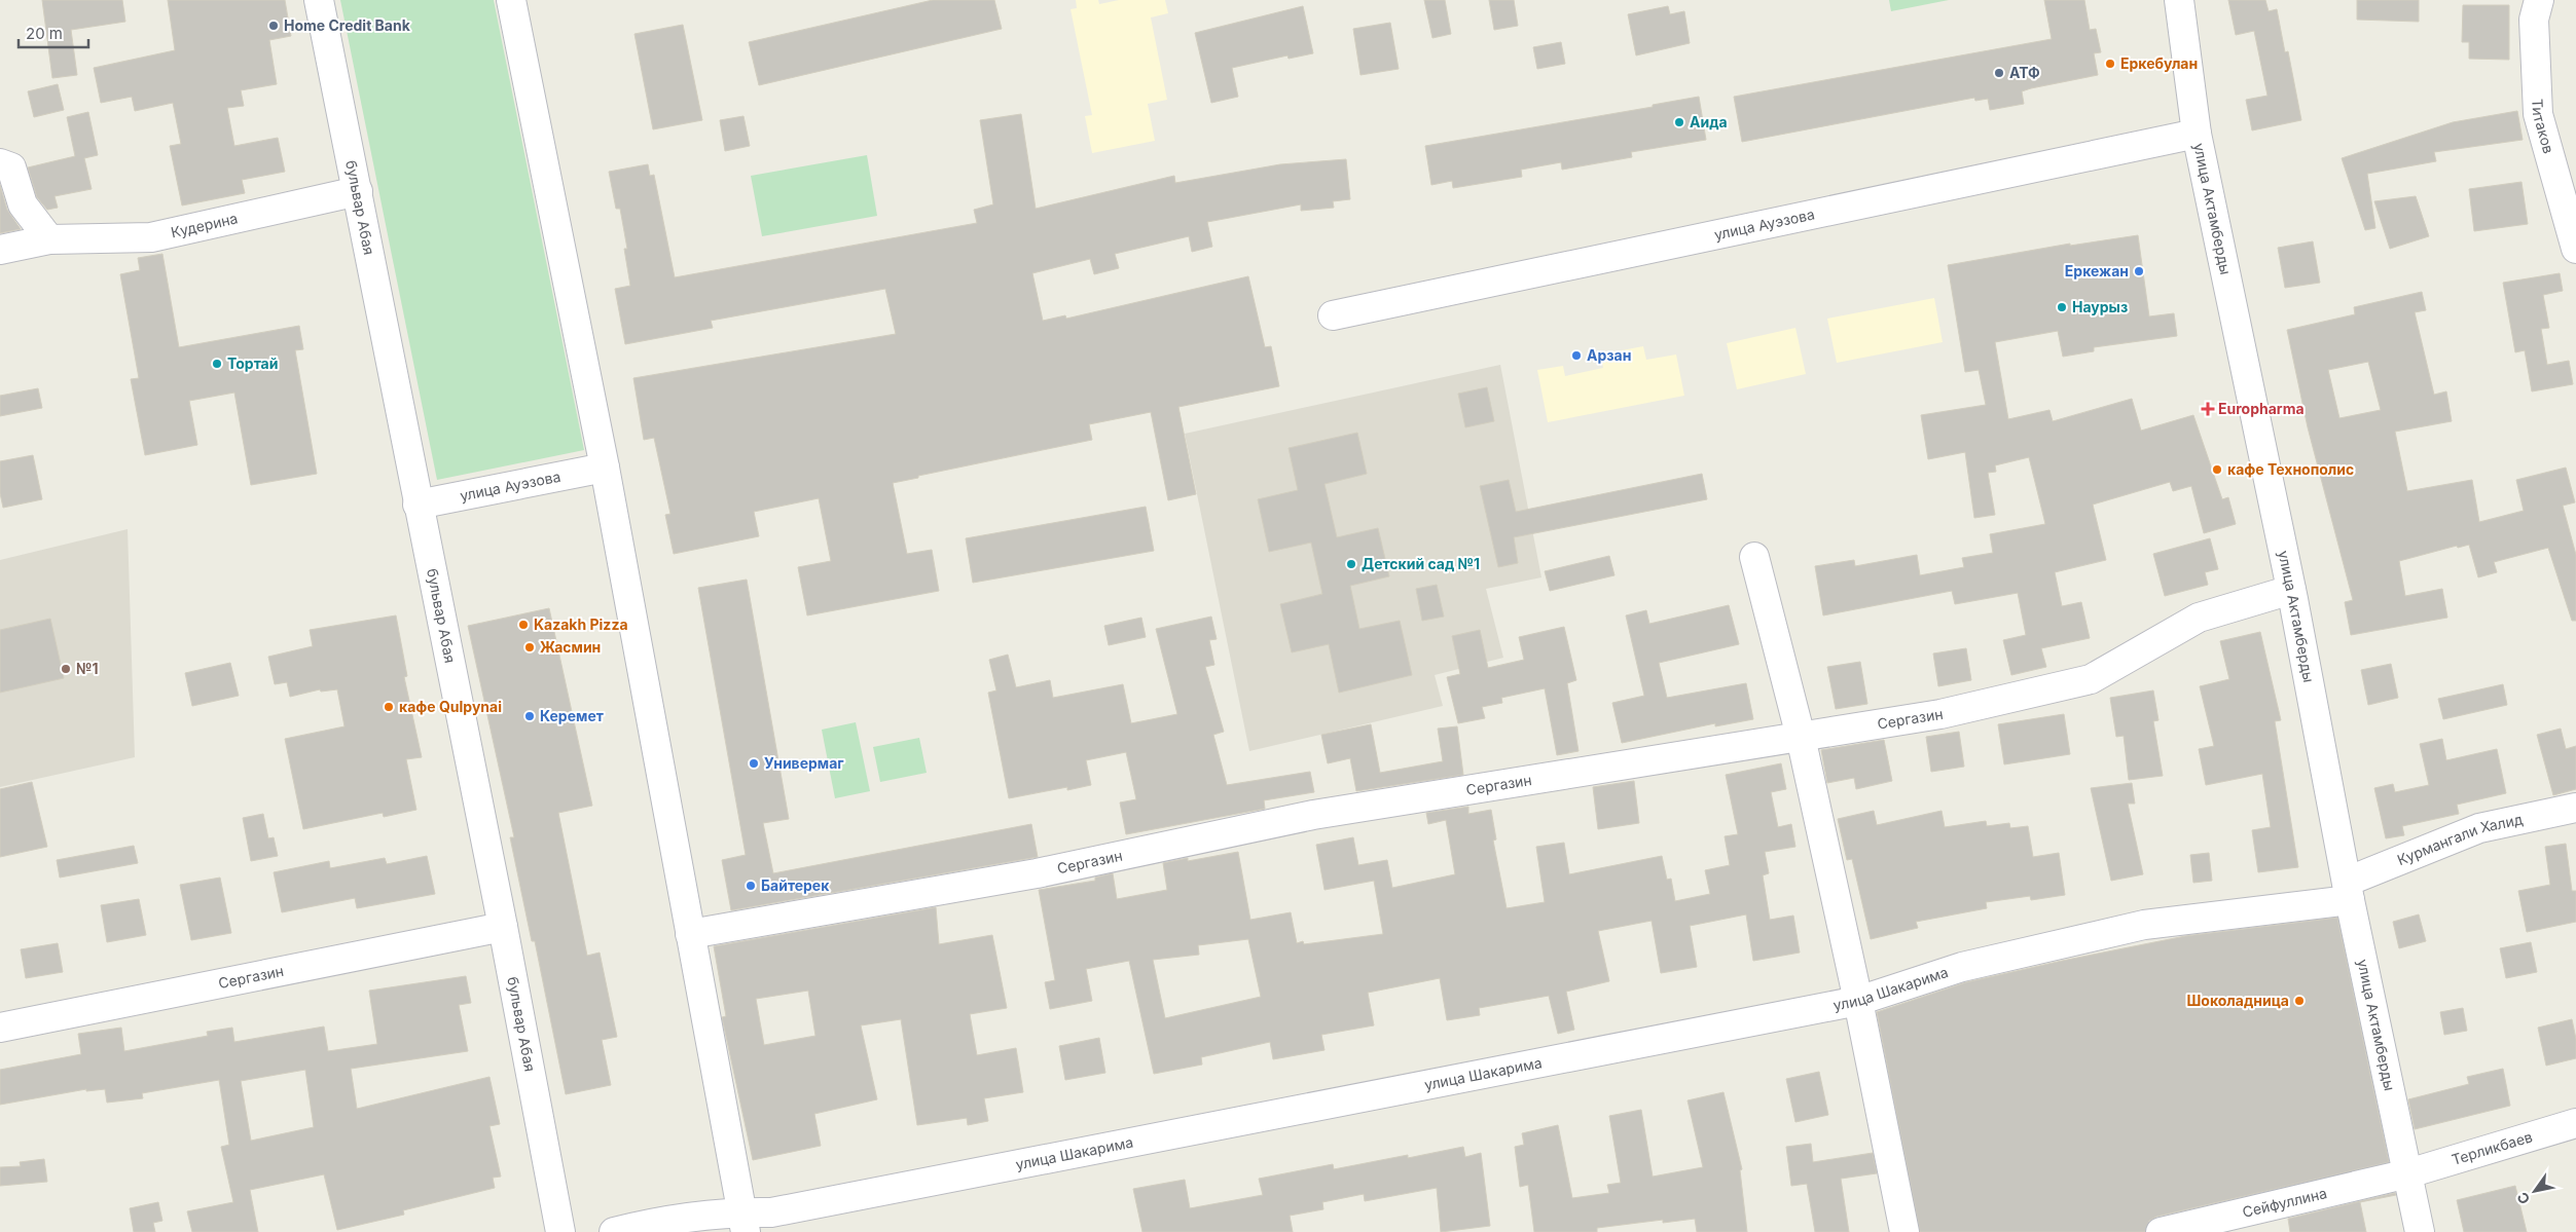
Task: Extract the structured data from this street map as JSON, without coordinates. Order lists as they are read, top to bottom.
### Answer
{
  "streets": {
    "street": [
      "Титаков",
      "бульвар Абая",
      "улица Актамберды",
      "Кудерина",
      "улица Ауэзова",
      "Сергазин",
      "Курмангали Халид",
      "улица Шакарима",
      "Терликбаев",
      "Сейфуллина"
    ]
  },
  "crossings": [
    ["бульвар Абая", "Кудерина"],
    ["бульвар Абая", "улица Ауэзова"],
    ["бульвар Абая", "Сергазин"],
    ["улица Актамберды", "улица Ауэзова"],
    ["улица Актамберды", "Сергазин"],
    ["улица Актамберды", "Курмангали Халид"],
    ["улица Актамберды", "улица Шакарима"],
    ["улица Актамберды", "Терликбаев"],
    ["улица Актамберды", "Сейфуллина"],
    ["Курмангали Халид", "улица Шакарима"],
    ["Терликбаев", "Сейфуллина"]
  ],
  "places": {
    "other": [
      "Home Credit Bank",
      "Еркебулан",
      "АТФ",
      "Аида",
      "Еркежан",
      "Наурыз",
      "Арзан",
      "Тортай",
      "кафе Технополис",
      "Детский сад №1",
      "Kazakh Pizza",
      "Жасмин",
      "№1",
      "кафе Qulpynai",
      "Керемет",
      "Универмаг",
      "Байтерек",
      "Шоколадница"
    ],
    "health": ["Europharma"]
  },
  "scale_bar": "20 m",
  "north": "bottom left"
}
